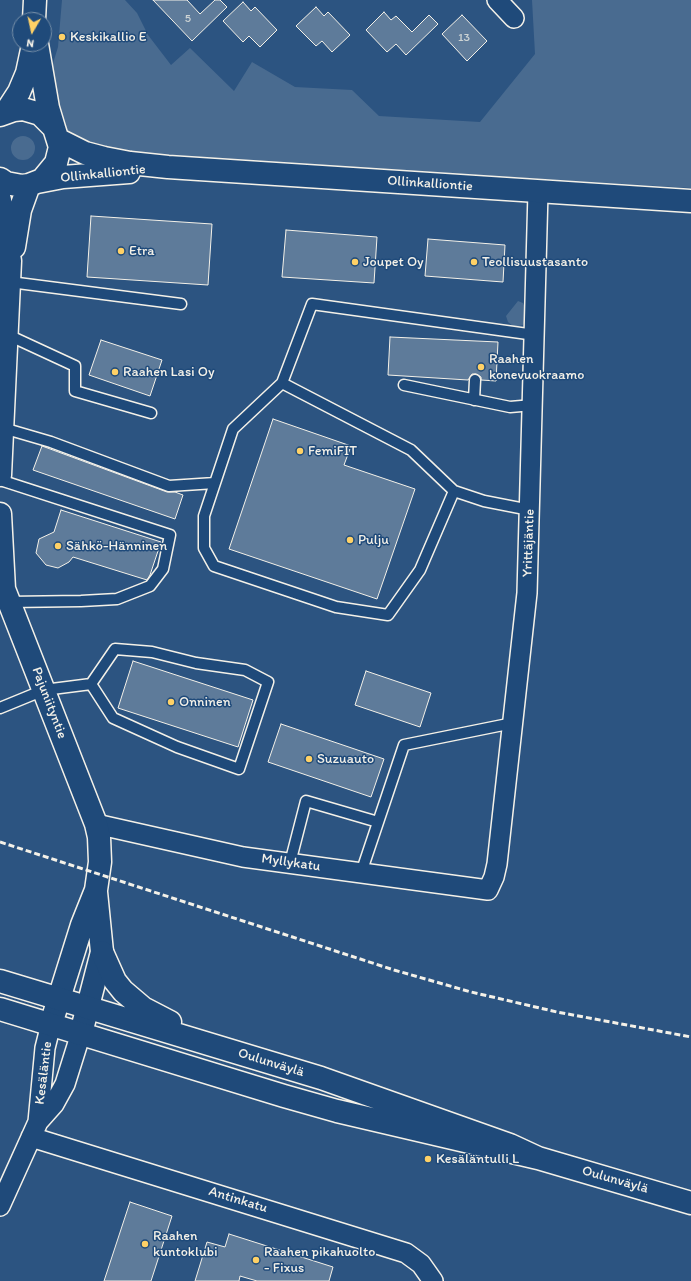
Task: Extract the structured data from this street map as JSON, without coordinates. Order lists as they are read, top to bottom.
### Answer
{
  "streets": {
    "street": [
      "Ollinkalliontie",
      "Yrittäjäntie",
      "Pajuniityntie",
      "Myllykatu",
      "Oulunväylä",
      "Kesäläntie",
      "Antinkatu"
    ]
  },
  "crossings": [
    ["Ollinkalliontie", "Yrittäjäntie"],
    ["Yrittäjäntie", "Myllykatu"],
    ["Pajuniityntie", "Myllykatu"],
    ["Pajuniityntie", "Oulunväylä"],
    ["Pajuniityntie", "Kesäläntie"],
    ["Oulunväylä", "Kesäläntie"],
    ["Kesäläntie", "Antinkatu"]
  ],
  "places": [
    "Keskikallio E",
    "Etra",
    "Joupet Oy",
    "Teollisuustasanto",
    "Raahen konevuokraamo",
    "Raahen Lasi Oy",
    "FemiFIT",
    "Pulju",
    "Sähkö-Hänninen",
    "Onninen",
    "Suzuauto",
    "Kesäläntulli L",
    "Raahen kuntoklubi",
    "Raahen pikahuolto - Fixus"
  ],
  "house_numbers": ["5", "13"],
  "north": "bottom"
}
